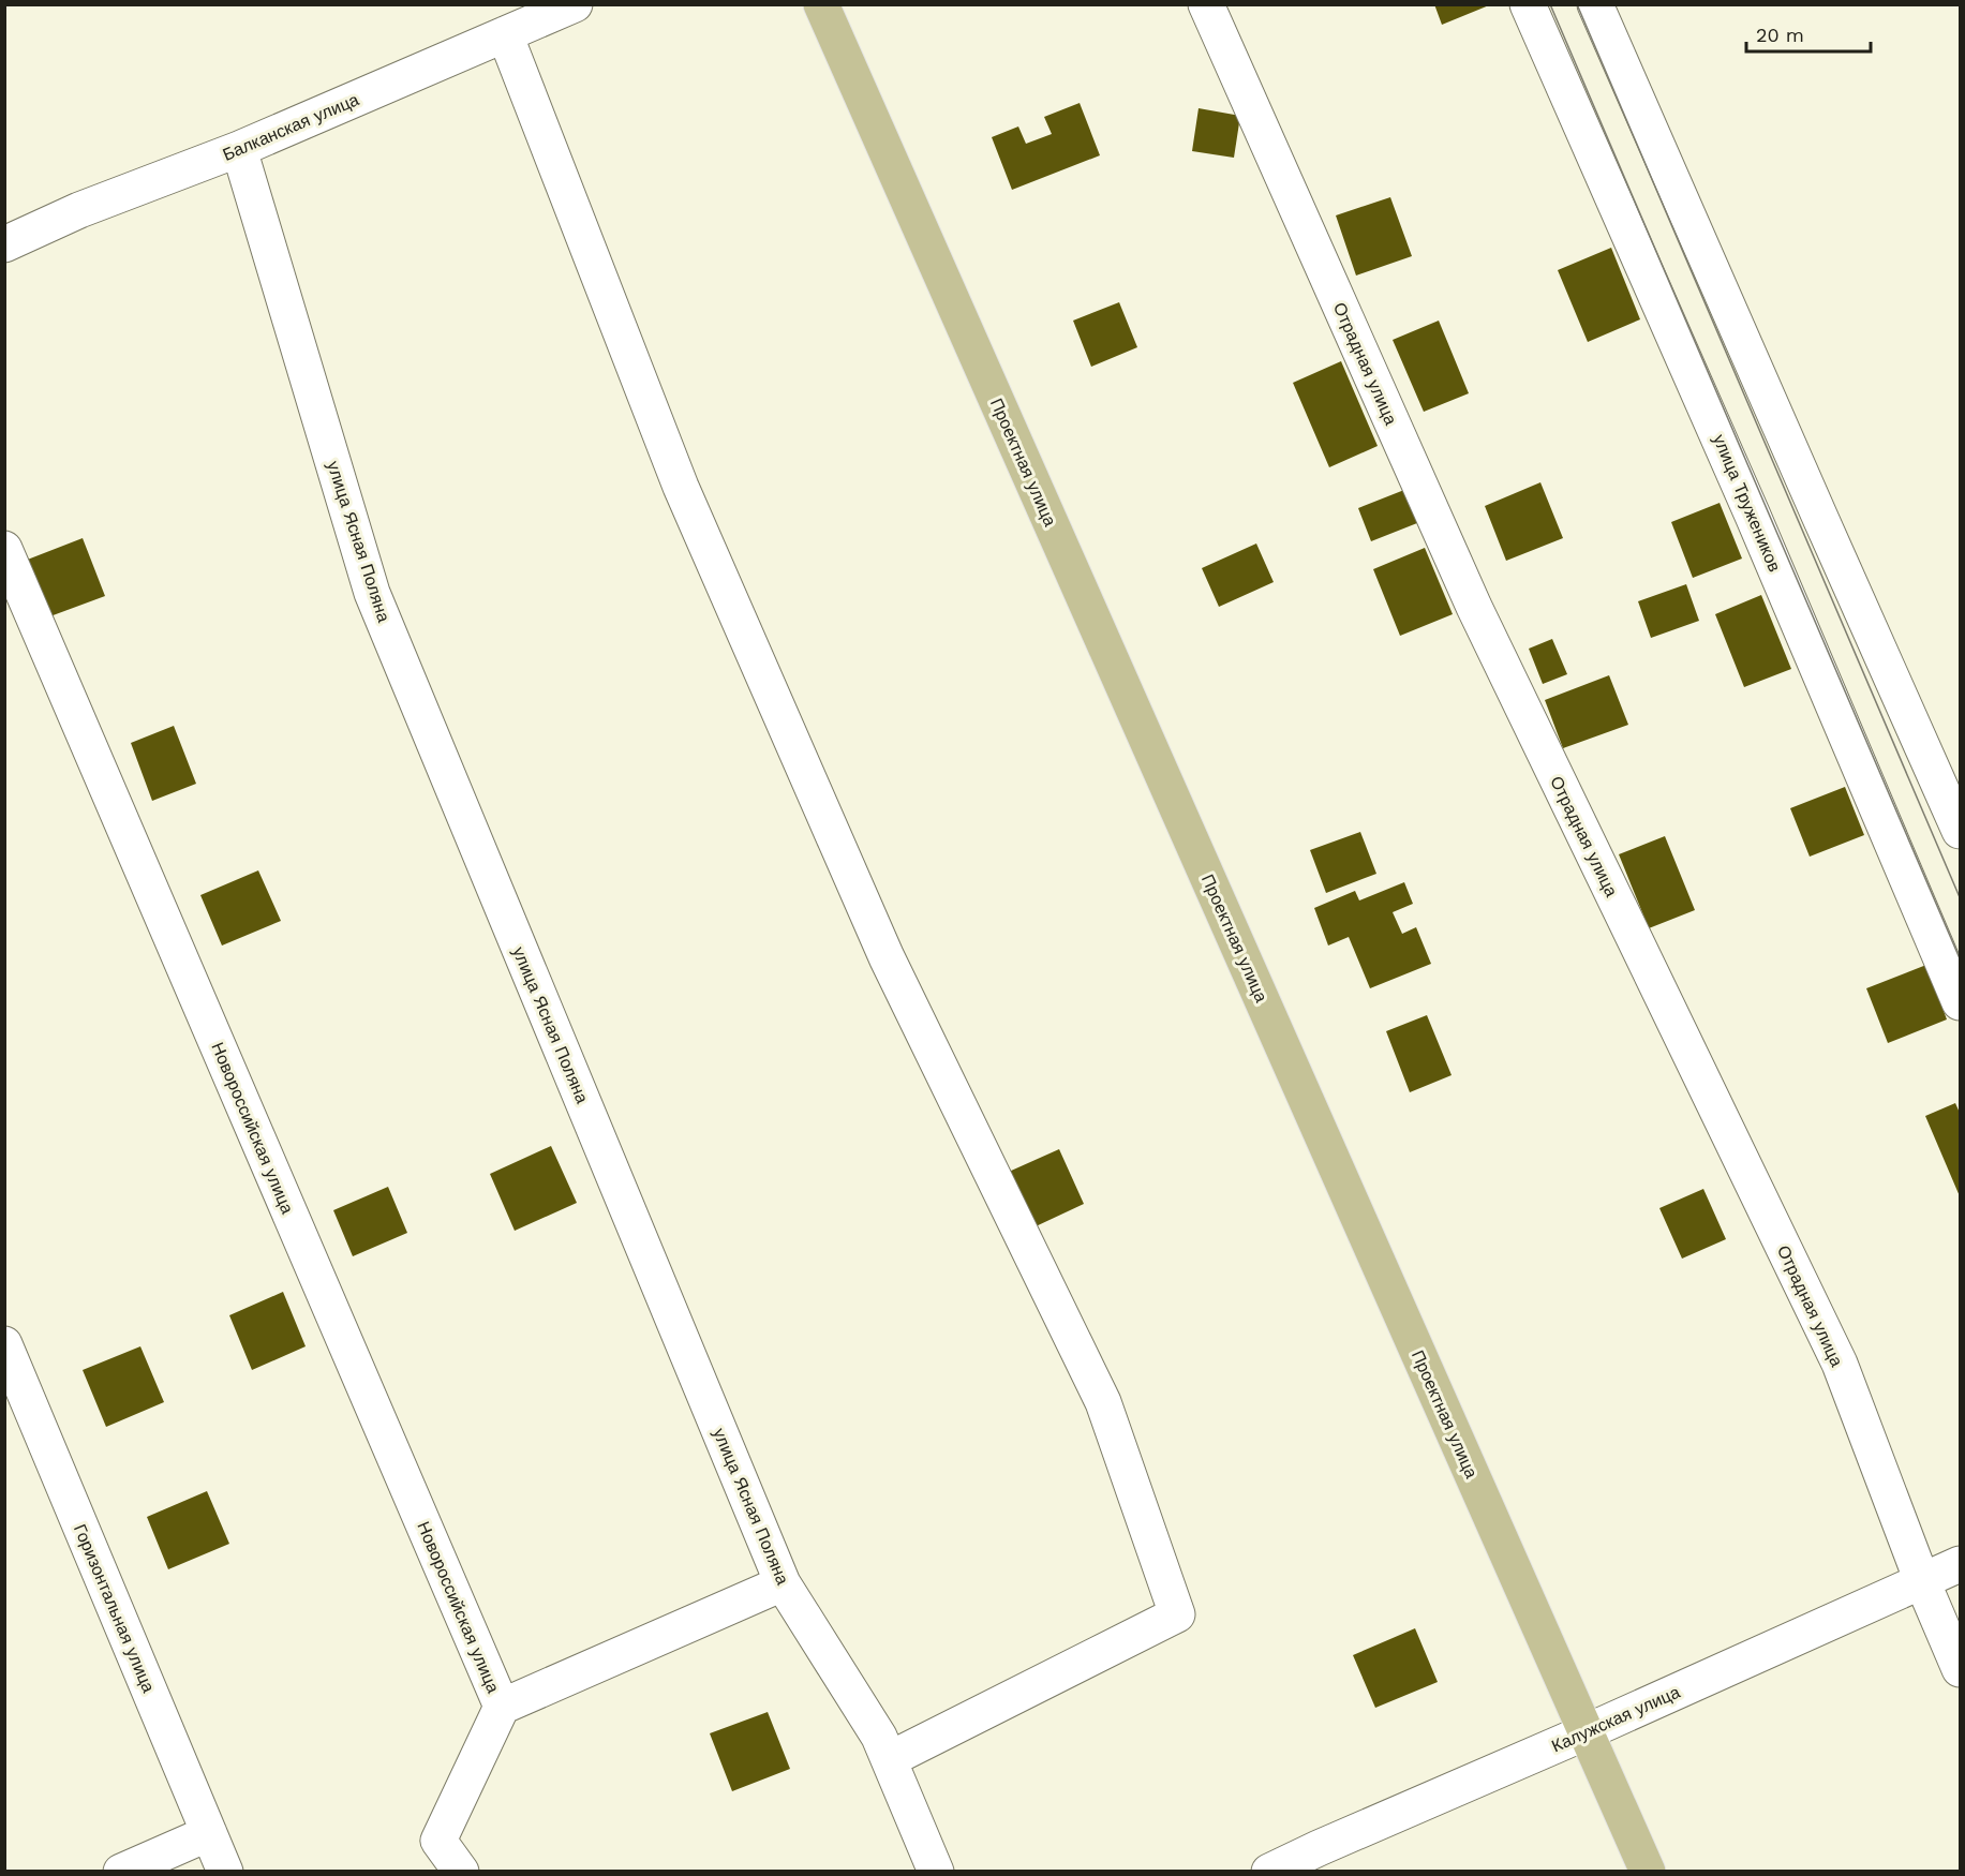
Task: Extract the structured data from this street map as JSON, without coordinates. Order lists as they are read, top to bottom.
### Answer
{
  "streets": {
    "main road": ["Проектная улица"],
    "street": [
      "Балканская улица",
      "Отрадная улица",
      "улица Тружеников",
      "улица Ясная Поляна",
      "Новороссийская улица",
      "Горизонтальная улица",
      "Калужская улица"
    ]
  },
  "crossings": [
    ["Балканская улица", "улица Ясная Поляна"],
    ["Отрадная улица", "Калужская улица"],
    ["Проектная улица", "Калужская улица"]
  ],
  "scale_bar": "20 m"
}
